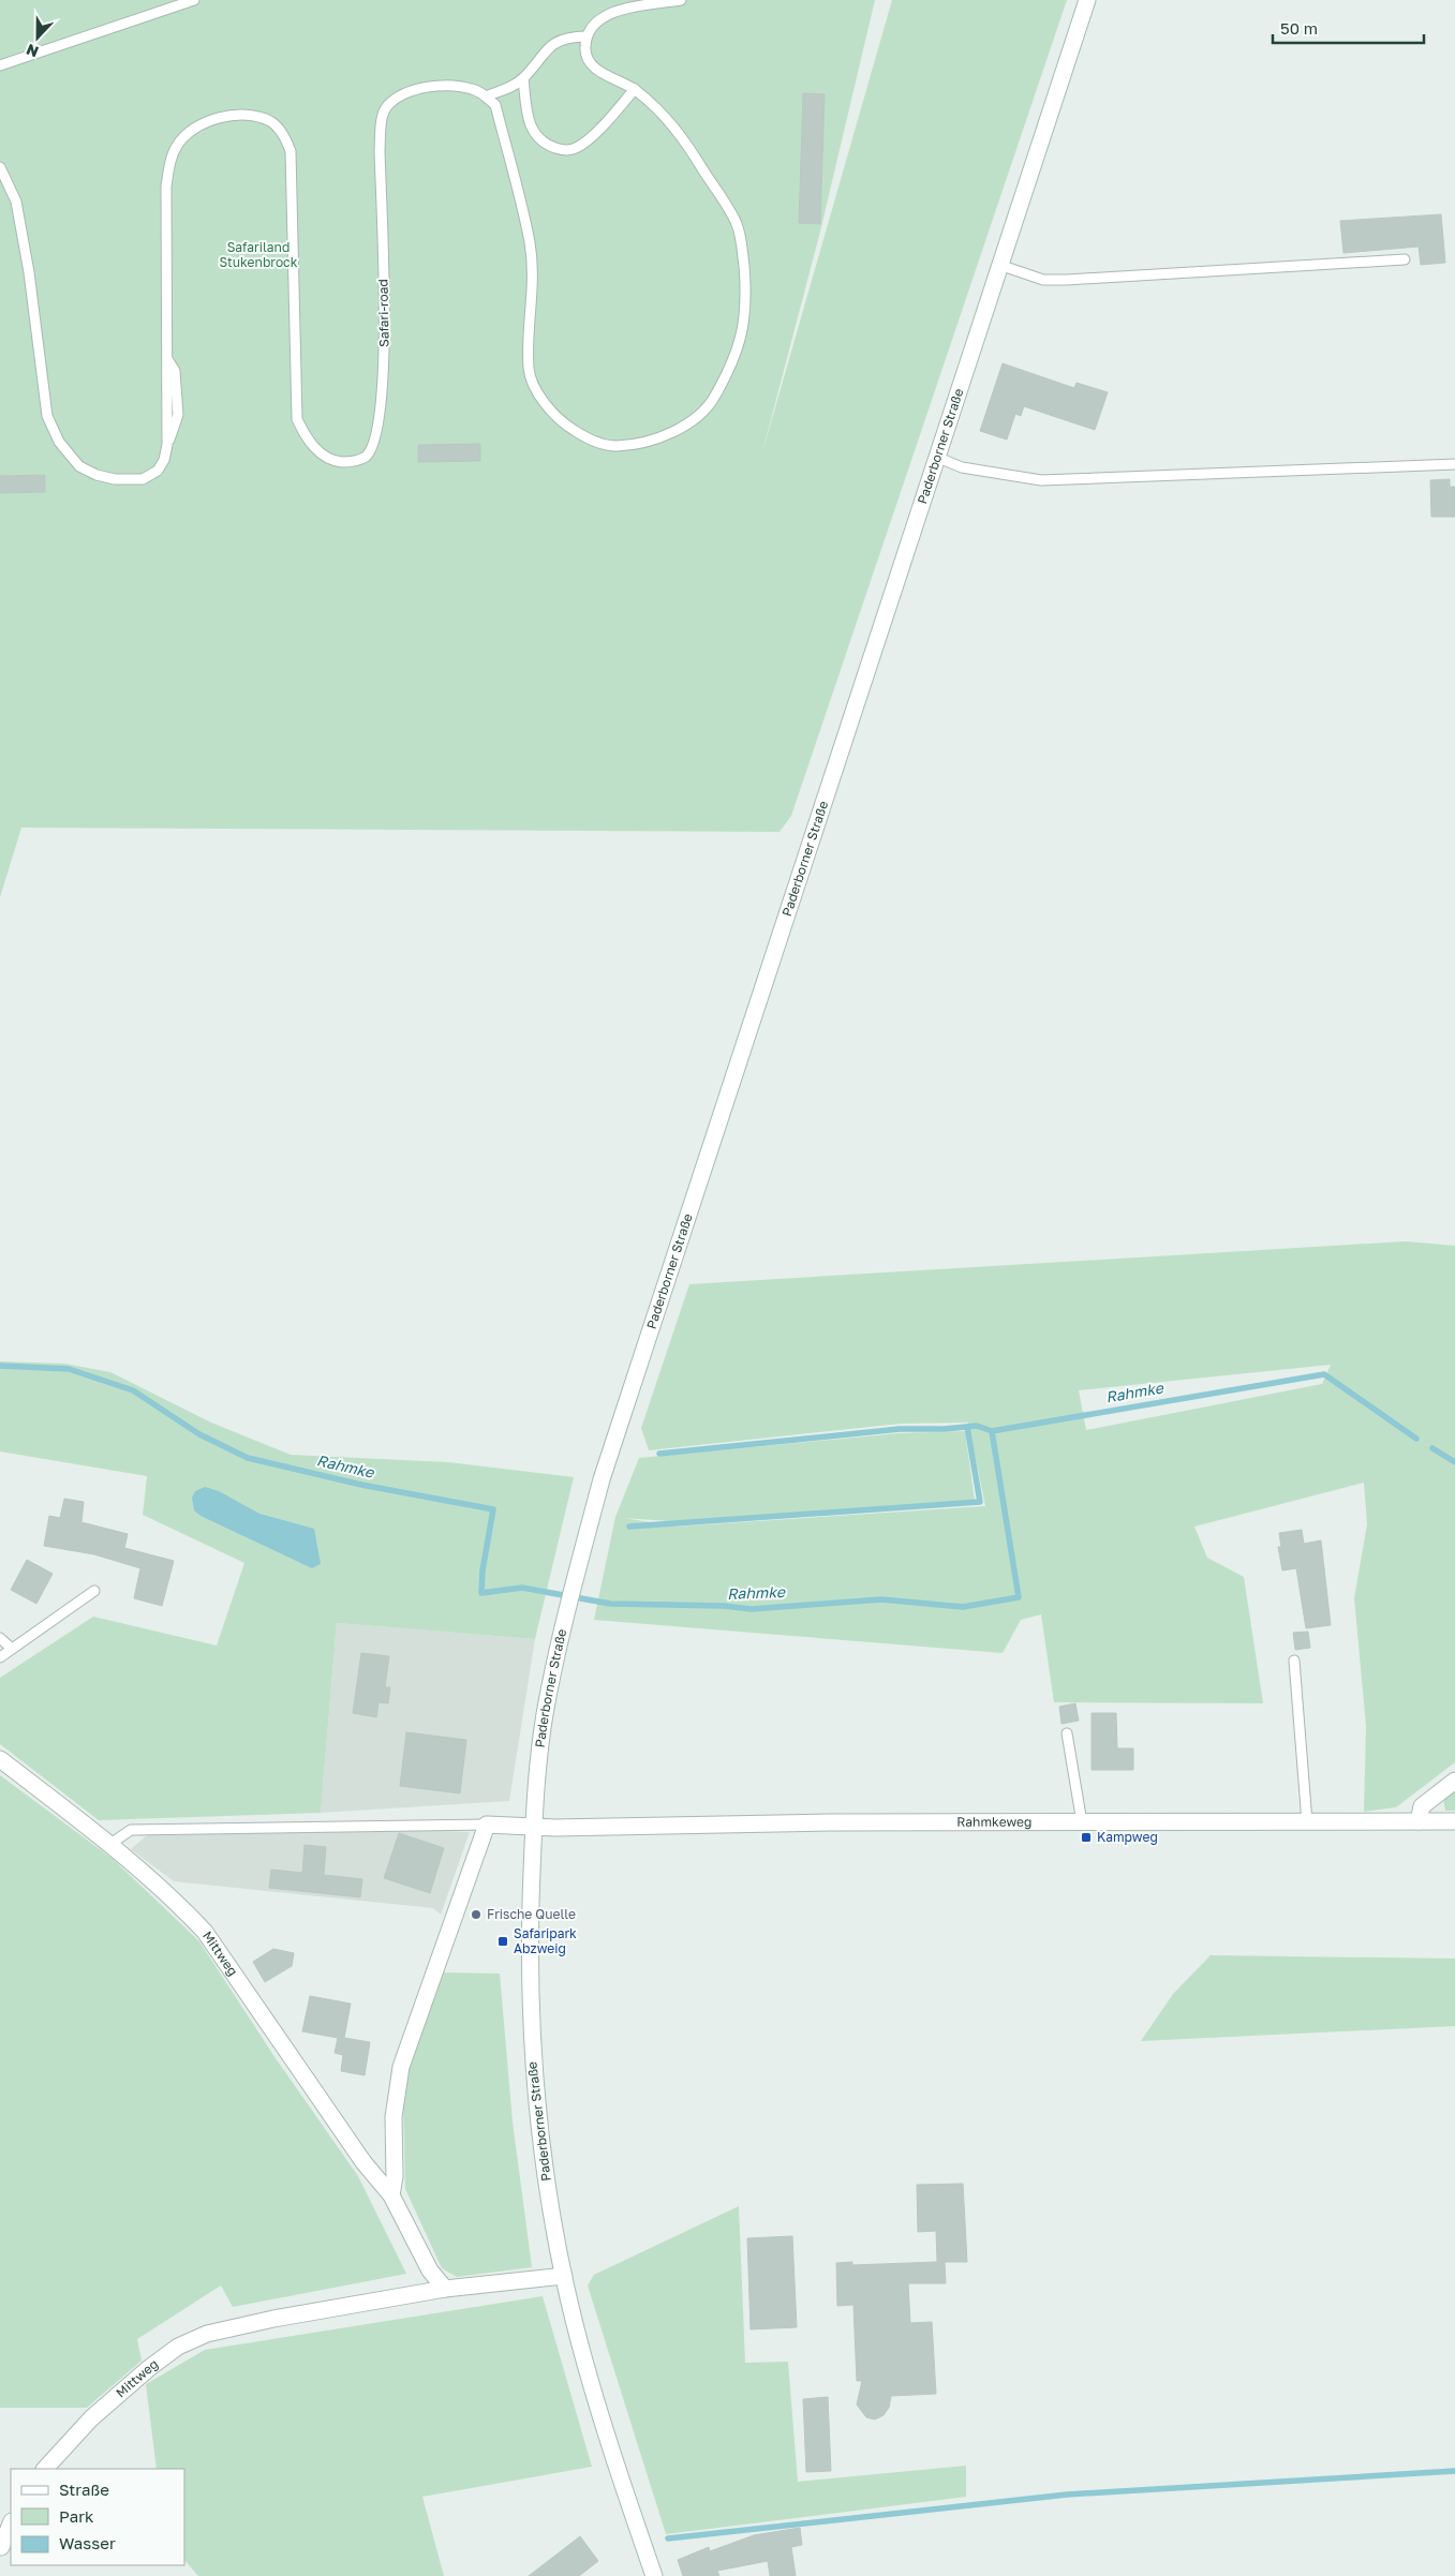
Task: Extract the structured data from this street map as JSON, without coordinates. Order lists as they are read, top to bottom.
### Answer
{
  "streets": {
    "street": ["Paderborner Straße", "Rahmkeweg", "Mittweg"],
    "lane": ["Safari-road"]
  },
  "crossings": [
    ["Paderborner Straße", "Rahmkeweg"],
    ["Paderborner Straße", "Mittweg"]
  ],
  "water": ["Rahmke"],
  "parks": ["Safariland Stukenbrock"],
  "places": {
    "transit": ["Kampweg", "Safaripark Abzweig"],
    "other": ["Frische Quelle"]
  },
  "legend": ["Straße", "Park", "Wasser"],
  "scale_bar": "50 m",
  "north": "bottom"
}
